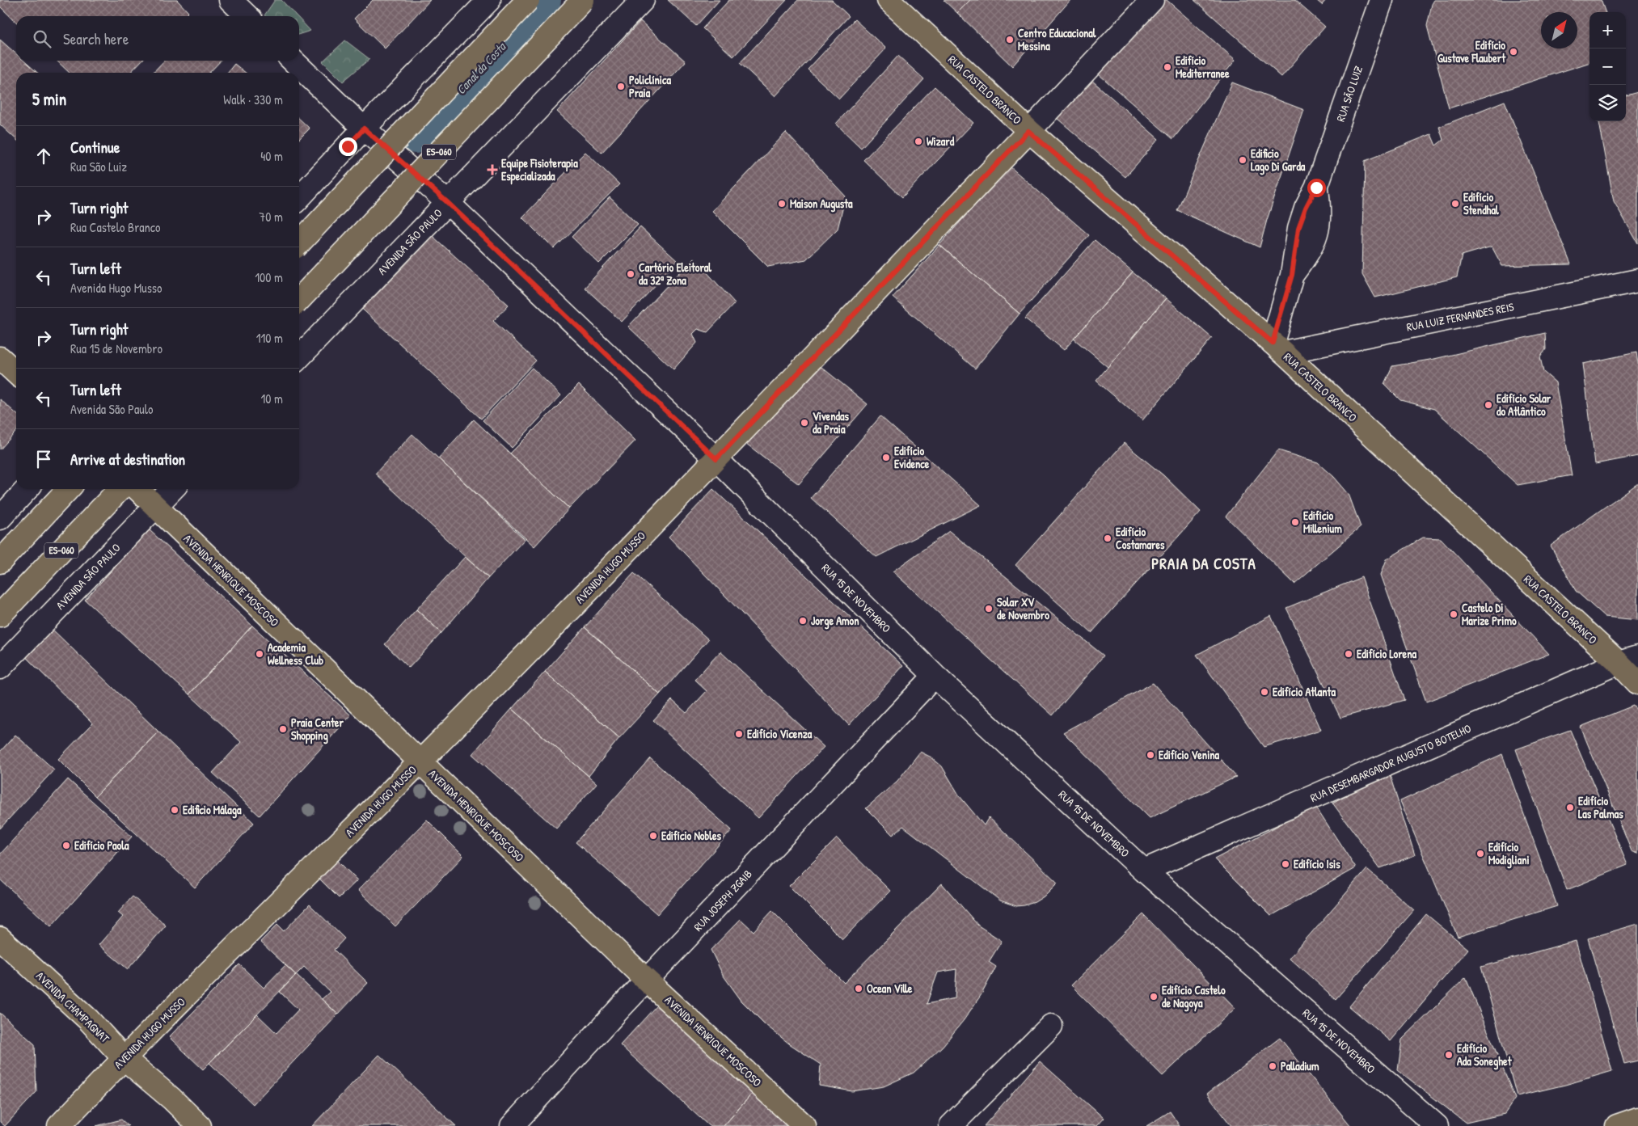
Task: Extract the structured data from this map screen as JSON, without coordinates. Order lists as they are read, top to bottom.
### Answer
{
  "streets": {
    "main road": [
      "RUA CASTELO BRANCO",
      "ES-060",
      "AVENIDA HUGO MUSSO",
      "AVENIDA HENRIQUE MOSCOSO",
      "AVENIDA CHAMPAGNAT"
    ],
    "street": [
      "RUA SÃO LUIZ",
      "AVENIDA SÃO PAULO",
      "RUA LUIZ FERNANDES REIS",
      "RUA 15 DE NOVEMBRO",
      "RUA DESEMBARGADOR AUGUSTO BOTELHO",
      "RUA JOSEPH ZGAIB"
    ]
  },
  "crossings": [
    ["RUA CASTELO BRANCO", "RUA SÃO LUIZ"],
    ["RUA CASTELO BRANCO", "RUA LUIZ FERNANDES REIS"],
    ["RUA CASTELO BRANCO", "AVENIDA HUGO MUSSO"],
    ["RUA CASTELO BRANCO", "RUA DESEMBARGADOR AUGUSTO BOTELHO"],
    ["RUA SÃO LUIZ", "RUA LUIZ FERNANDES REIS"],
    ["AVENIDA SÃO PAULO", "AVENIDA HENRIQUE MOSCOSO"],
    ["AVENIDA SÃO PAULO", "RUA 15 DE NOVEMBRO"],
    ["AVENIDA HUGO MUSSO", "AVENIDA HENRIQUE MOSCOSO"],
    ["AVENIDA HUGO MUSSO", "RUA 15 DE NOVEMBRO"],
    ["AVENIDA HUGO MUSSO", "AVENIDA CHAMPAGNAT"],
    ["AVENIDA HENRIQUE MOSCOSO", "RUA JOSEPH ZGAIB"],
    ["RUA 15 DE NOVEMBRO", "RUA DESEMBARGADOR AUGUSTO BOTELHO"],
    ["RUA 15 DE NOVEMBRO", "RUA JOSEPH ZGAIB"]
  ],
  "districts": ["PRAIA DA COSTA"],
  "water": ["Canal da Costa"],
  "places": {
    "other": [
      "Centro Educacional Messina",
      "Edifício Gustave Flaubert",
      "Edifício Mediterranee",
      "Policlínica Praia",
      "Wizard",
      "Edificio Lago Di Garda",
      "Maison Augusta",
      "Edifício Stendhal",
      "Cartório Eleitoral da 32ª Zona",
      "Edifício Solar do Atlântico",
      "Vivendas da Praia",
      "Edifício Evidence",
      "Edifício Millenium",
      "Edifício Costamares",
      "Solar XV de Novembro",
      "Castelo Di Marize Primo",
      "Jorge Amon",
      "Academia Wellness Club",
      "Edifício Lorena",
      "Edifício Atlanta",
      "Praia Center Shopping",
      "Edifício Vicenza",
      "Edifício Venina",
      "Edifício Las Palmas",
      "Edificio Málaga",
      "Edifício Nobles",
      "Edifício Paola",
      "Edifício Modigliani",
      "Edifício Isis",
      "Ocean Ville",
      "Edifício Castelo de Nagoya",
      "Edifício Ada Soneghet",
      "Palladium"
    ],
    "health": ["Equipe Fisioterapia Especializada"]
  },
  "north": "top right",
  "page": {
    "map_buttons": ["+", "−"],
    "search": "Search here",
    "heading": ["5 min", "Walk · 330 m"],
    "list": [
      ["Continue", "Rua São Luiz", "40 m"],
      ["Turn right", "Rua Castelo Branco", "70 m"],
      ["Turn left", "Avenida Hugo Musso", "100 m"],
      ["Turn right", "Rua 15 de Novembro", "110 m"],
      ["Turn left", "Avenida São Paulo", "10 m"],
      "Arrive at destination"
    ]
  }
}
